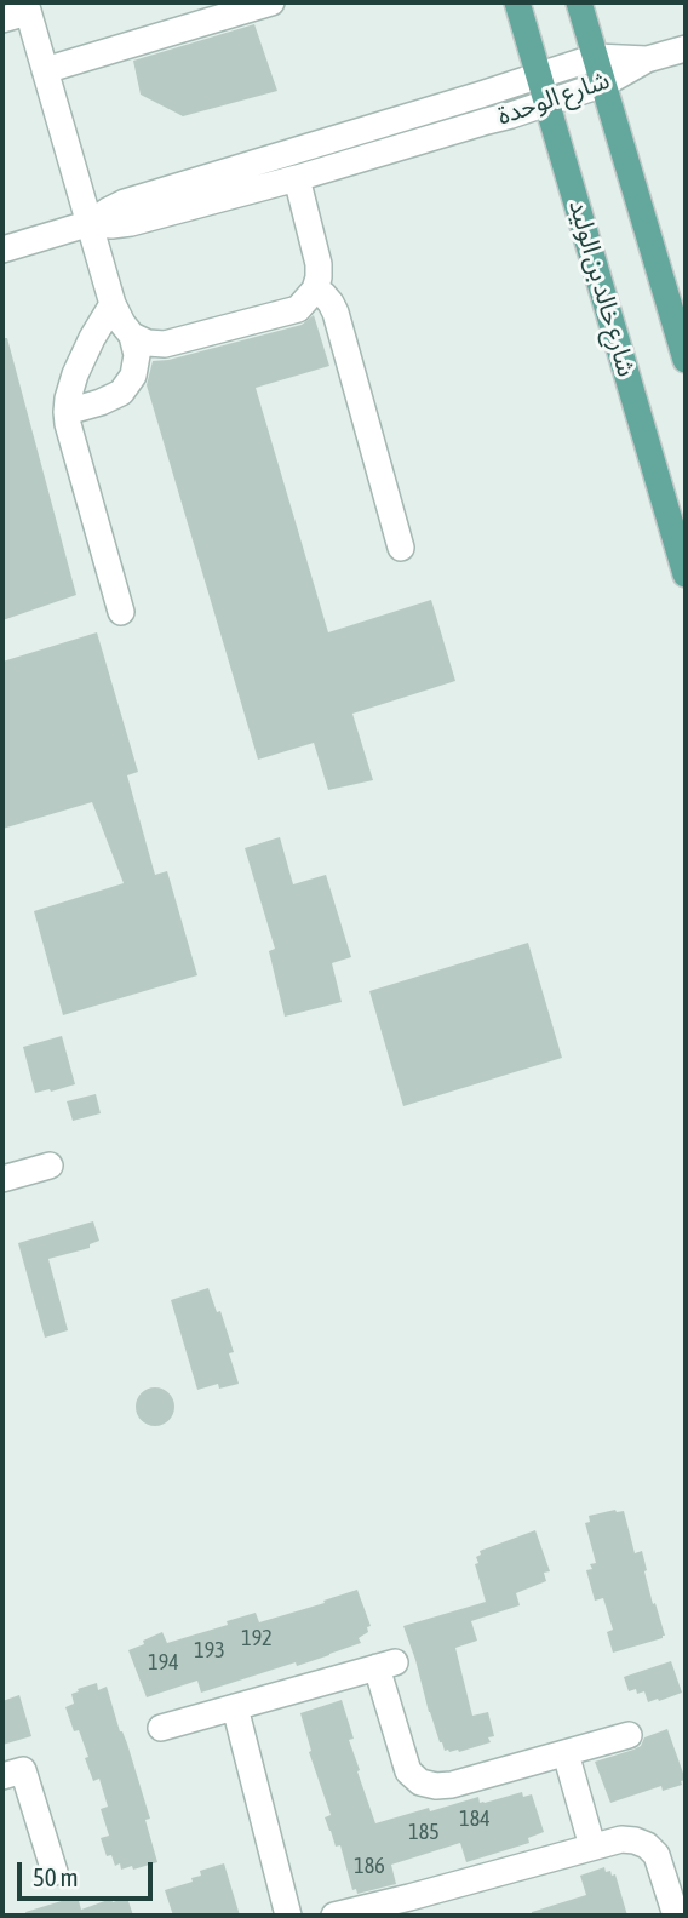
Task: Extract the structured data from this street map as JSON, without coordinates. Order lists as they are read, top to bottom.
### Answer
{
  "streets": {
    "main road": ["شارع خالد بن الوليد"],
    "street": ["شارع الوحدة"]
  },
  "crossings": [
    ["شارع الوحدة", "شارع خالد بن الوليد"]
  ],
  "house_numbers": [
    "192",
    "193",
    "194",
    "184",
    "185",
    "186"
  ],
  "scale_bar": "50 m"
}
